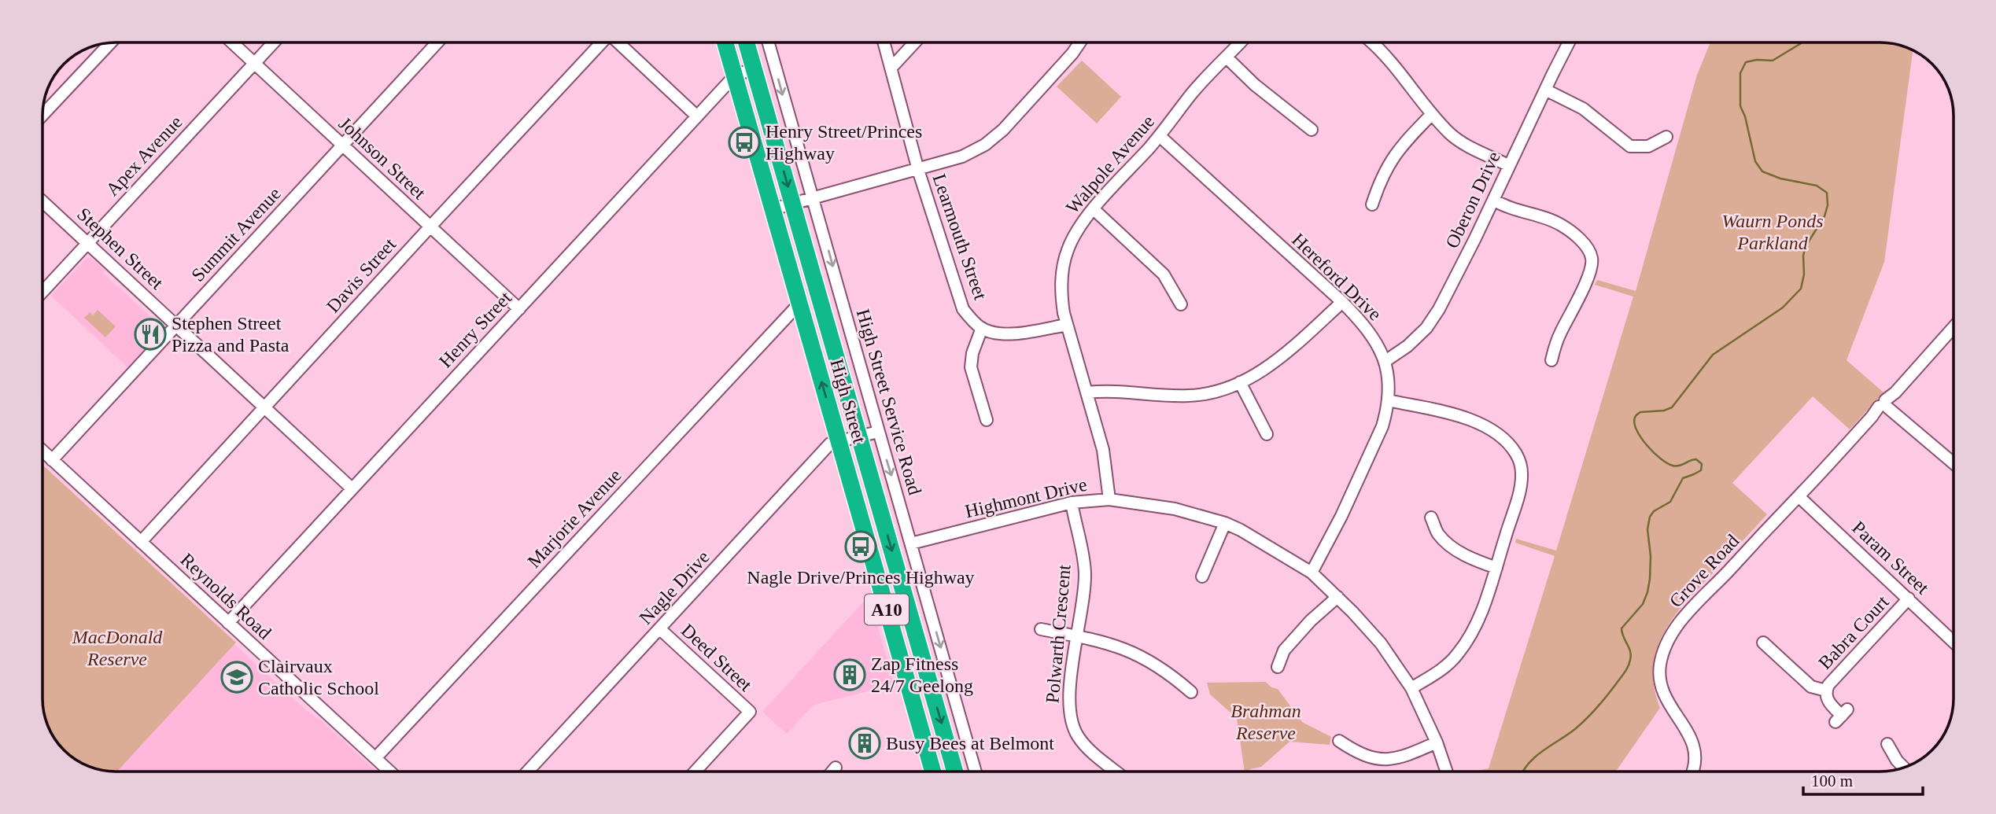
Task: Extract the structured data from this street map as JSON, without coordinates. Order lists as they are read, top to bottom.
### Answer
{
  "streets": {
    "highway": ["High Street", "A10"],
    "street": [
      "Apex Avenue",
      "Johnson Street",
      "Walpole Avenue",
      "Oberon Drive",
      "Summit Avenue",
      "Learmouth Street",
      "Stephen Street",
      "Davis Street",
      "Hereford Drive",
      "Henry Street",
      "High Street Service Road",
      "Highmont Drive",
      "Marjorie Avenue",
      "Param Street",
      "Grove Road",
      "Nagle Drive",
      "Reynolds Road",
      "Babra Court",
      "Polwarth Crescent",
      "Deed Street"
    ]
  },
  "crossings": [
    ["Apex Avenue", "Johnson Street"],
    ["Apex Avenue", "Stephen Street"],
    ["Johnson Street", "Summit Avenue"],
    ["Johnson Street", "Davis Street"],
    ["Johnson Street", "Henry Street"],
    ["Walpole Avenue", "Learmouth Street"],
    ["Walpole Avenue", "Hereford Drive"],
    ["Walpole Avenue", "Highmont Drive"],
    ["Oberon Drive", "Hereford Drive"],
    ["Summit Avenue", "Stephen Street"],
    ["Summit Avenue", "Reynolds Road"],
    ["Stephen Street", "Davis Street"],
    ["Stephen Street", "Henry Street"],
    ["Davis Street", "Reynolds Road"],
    ["Hereford Drive", "Highmont Drive"],
    ["Henry Street", "High Street"],
    ["Henry Street", "Reynolds Road"],
    ["High Street", "High Street Service Road"],
    ["High Street", "Marjorie Avenue"],
    ["High Street", "Nagle Drive"],
    ["High Street Service Road", "Highmont Drive"],
    ["Highmont Drive", "Polwarth Crescent"],
    ["Marjorie Avenue", "Reynolds Road"],
    ["Param Street", "Grove Road"],
    ["Param Street", "Babra Court"],
    ["Nagle Drive", "Deed Street"]
  ],
  "one_way": ["High Street Service Road"],
  "parks": ["Waurn Ponds Parkland", "MacDonald Reserve", "Brahman Reserve"],
  "places": {
    "bus stop": ["Henry Street/Princes Highway", "Nagle Drive/Princes Highway"],
    "restaurant": ["Stephen Street Pizza and Pasta"],
    "building": ["Zap Fitness 24/7 Geelong", "Busy Bees at Belmont"],
    "school or university": ["Clairvaux Catholic School"]
  },
  "scale_bar": "100 m"
}
